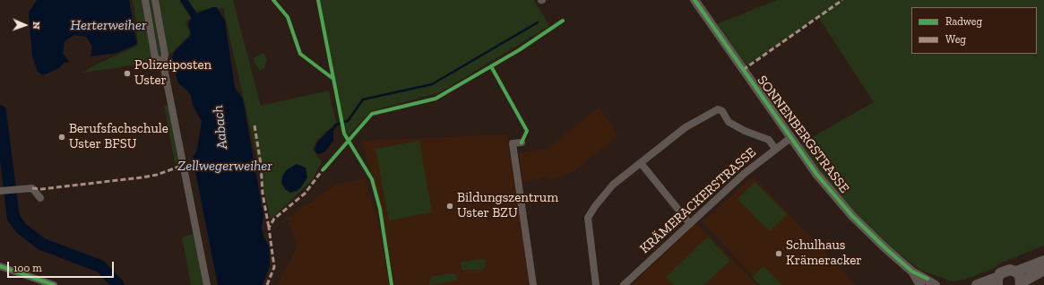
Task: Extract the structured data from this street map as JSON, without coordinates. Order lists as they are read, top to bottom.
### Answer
{
  "streets": {
    "street": ["SONNENBERGSTRASSE", "KRÄMERACKERSTRASSE"]
  },
  "crossings": [
    ["SONNENBERGSTRASSE", "KRÄMERACKERSTRASSE"]
  ],
  "water": ["Herterweiher", "Aabach", "Zellwegerweiher"],
  "places": [
    "Polizeiposten Uster",
    "Berufsfachschule Uster BFSU",
    "Bildungszentrum Uster BZU",
    "Schulhaus Krämeracker"
  ],
  "legend": ["Radweg", "Weg"],
  "scale_bar": "100 m",
  "north": "right"
}
